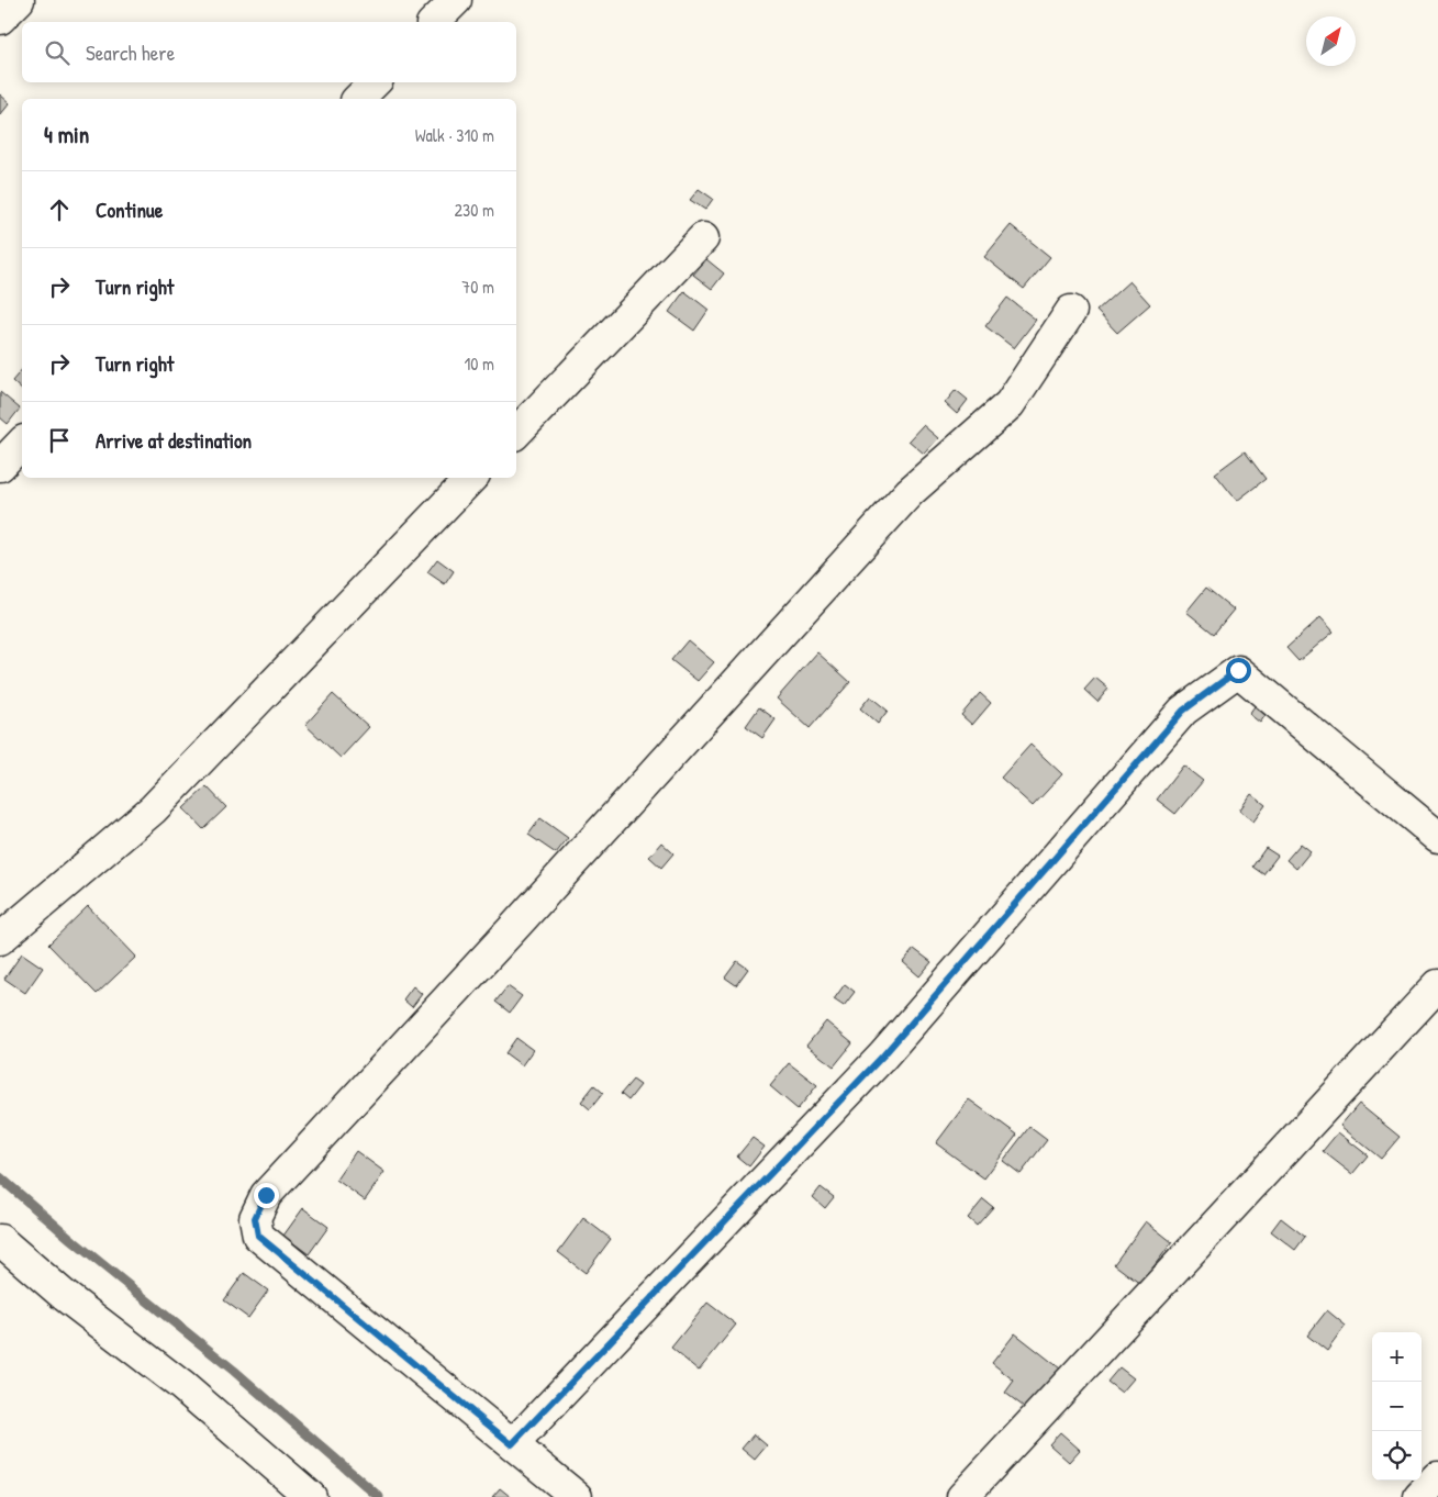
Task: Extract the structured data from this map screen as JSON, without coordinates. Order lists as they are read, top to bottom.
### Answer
{
  "north": "top right",
  "page": {
    "search": "Search here",
    "heading": ["4 min", "Walk · 310 m"],
    "list": [
      ["Continue", "230 m"],
      ["Turn right", "70 m"],
      ["Turn right", "10 m"],
      "Arrive at destination"
    ],
    "map_buttons": ["+", "−"]
  }
}
